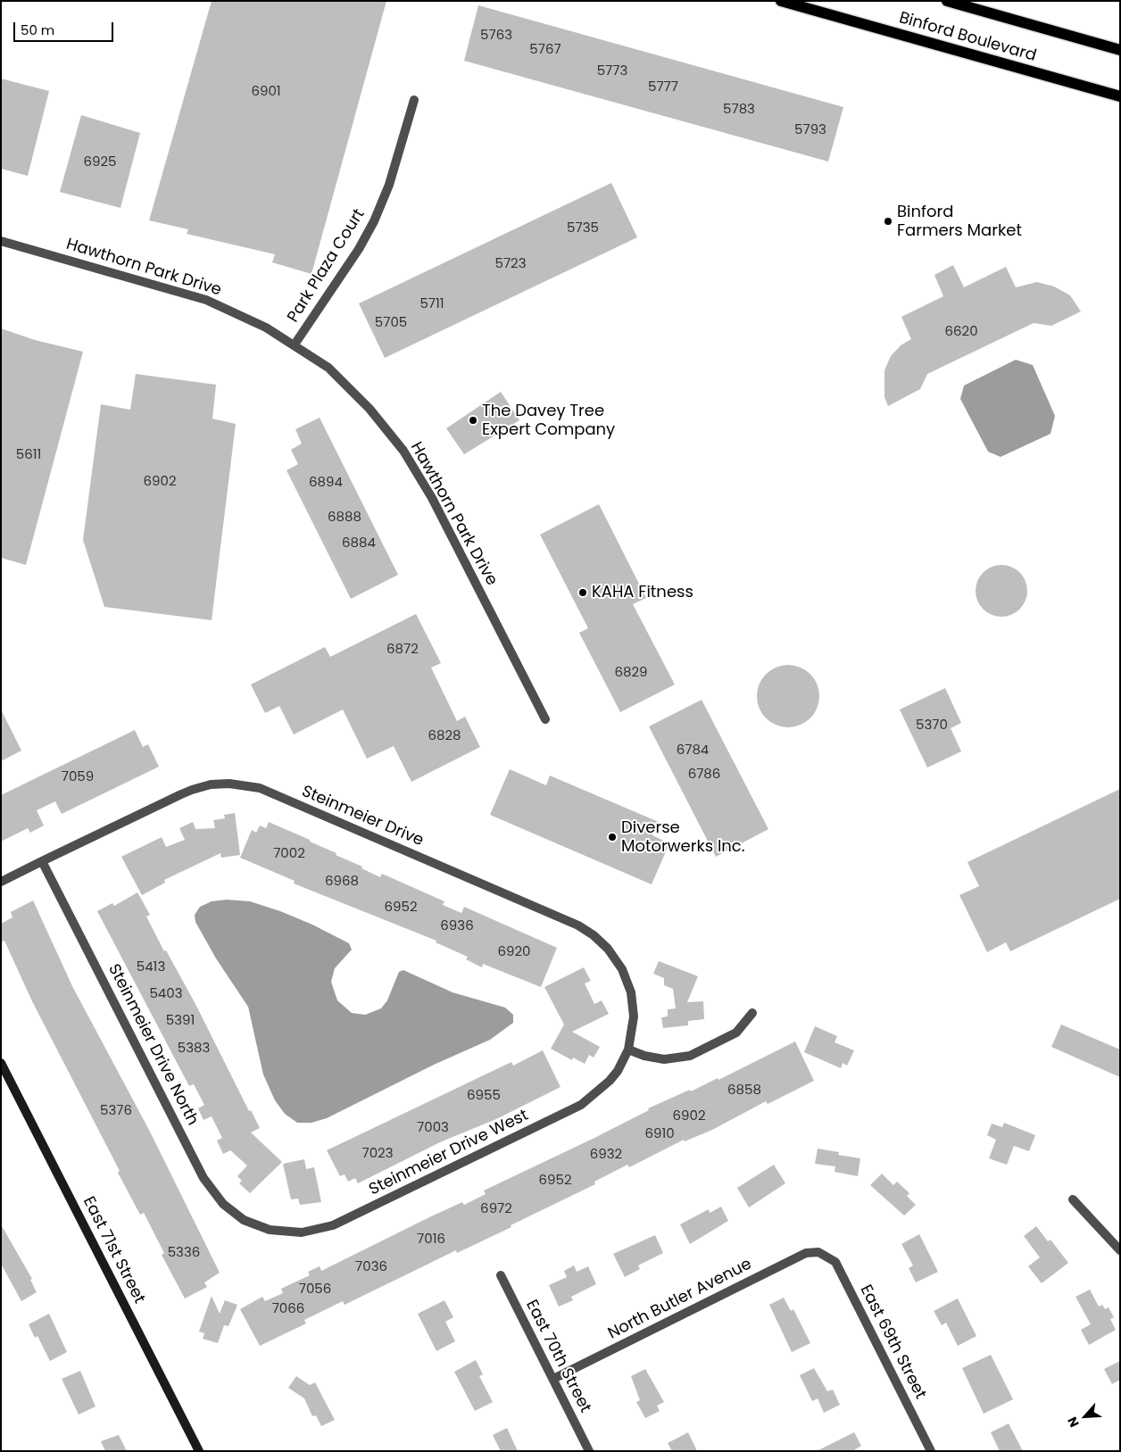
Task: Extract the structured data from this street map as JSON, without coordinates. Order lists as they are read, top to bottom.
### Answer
{
  "streets": {
    "main road": ["Binford Boulevard", "East 71st Street"],
    "street": [
      "Park Plaza Court",
      "Hawthorn Park Drive",
      "Steinmeier Drive",
      "Steinmeier Drive North",
      "Steinmeier Drive West",
      "North Butler Avenue",
      "East 69th Street",
      "East 70th Street"
    ]
  },
  "crossings": [
    ["Park Plaza Court", "Hawthorn Park Drive"],
    ["Steinmeier Drive", "Steinmeier Drive North"],
    ["Steinmeier Drive", "Steinmeier Drive West"],
    ["Steinmeier Drive North", "Steinmeier Drive West"],
    ["North Butler Avenue", "East 69th Street"],
    ["North Butler Avenue", "East 70th Street"]
  ],
  "places": [
    "Binford Farmers Market",
    "The Davey Tree Expert Company",
    "KAHA Fitness",
    "Diverse Motorwerks Inc."
  ],
  "house_numbers": [
    "5763",
    "5767",
    "5773",
    "5777",
    "6901",
    "5783",
    "5793",
    "6925",
    "5735",
    "5723",
    "5711",
    "5705",
    "6620",
    "5611",
    "6902",
    "6894",
    "6888",
    "6884",
    "6872",
    "6829",
    "5370",
    "6828",
    "6784",
    "6786",
    "7059",
    "7002",
    "6968",
    "6952",
    "6936",
    "6920",
    "5413",
    "5403",
    "5391",
    "5383",
    "6858",
    "6955",
    "5376",
    "6902",
    "7003",
    "6910",
    "7023",
    "6932",
    "6952",
    "6972",
    "7016",
    "5336",
    "7036",
    "7056",
    "7066"
  ],
  "scale_bar": "50 m",
  "north": "bottom left"
}
